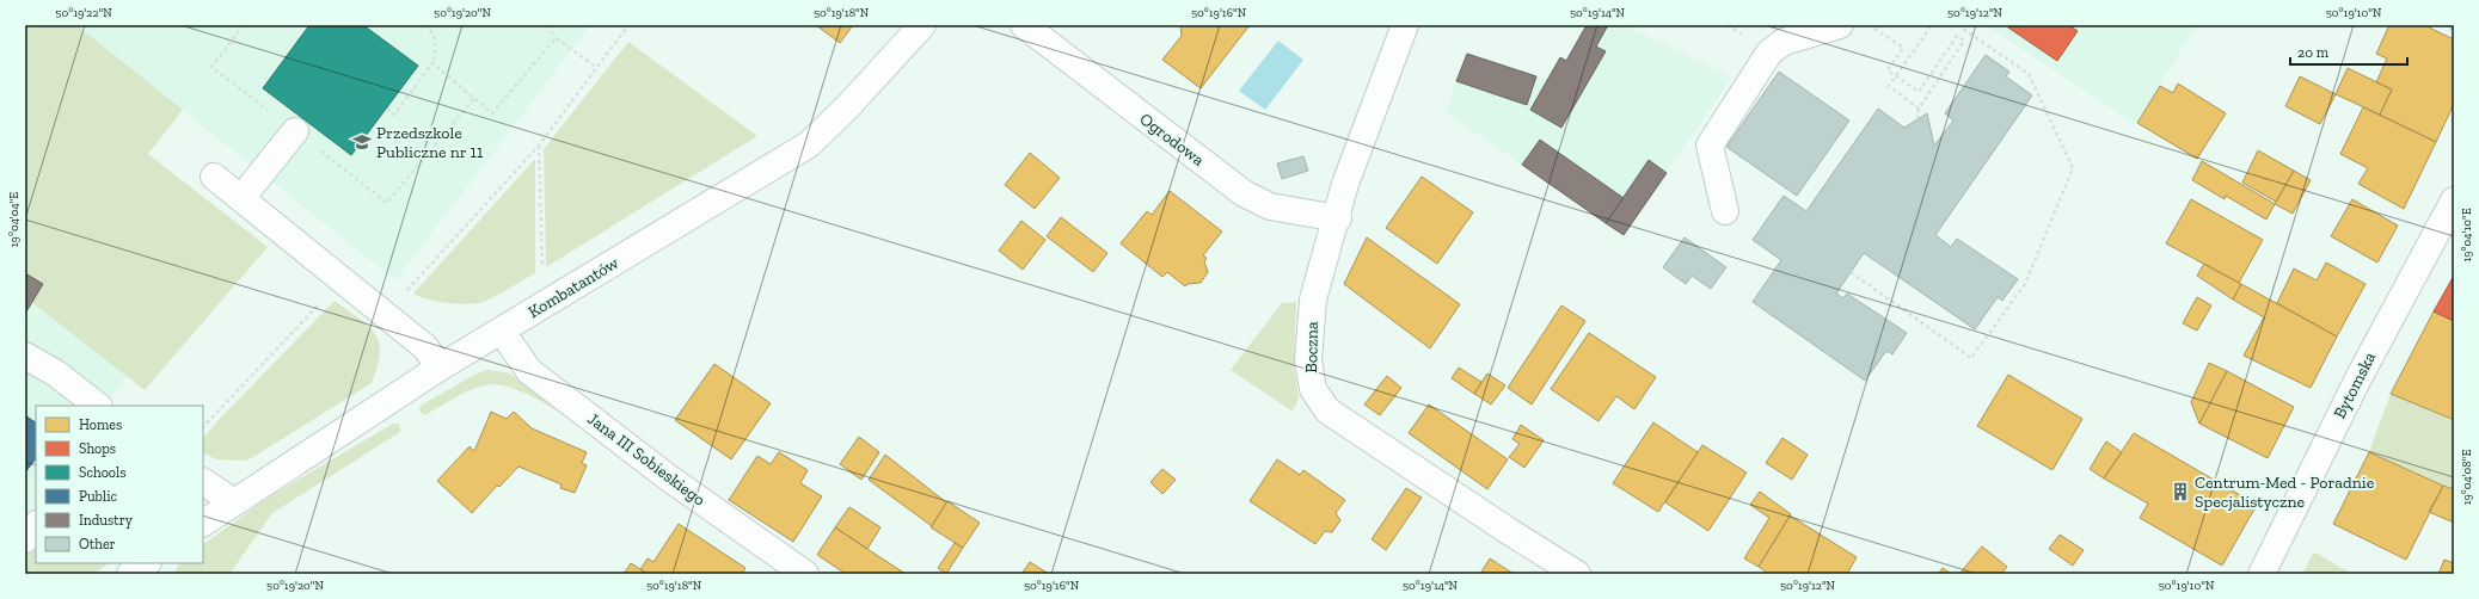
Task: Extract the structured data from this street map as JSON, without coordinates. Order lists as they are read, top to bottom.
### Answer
{
  "streets": {
    "street": [
      "Ogrodowa",
      "Kombatantów",
      "Boczna",
      "Bytomska",
      "Jana III Sobieskiego"
    ]
  },
  "crossings": [
    ["Ogrodowa", "Boczna"],
    ["Kombatantów", "Jana III Sobieskiego"]
  ],
  "places": {
    "school or university": ["Przedszkole Publiczne nr 11"],
    "building": ["Centrum-Med - Poradnie Specjalistyczne"]
  },
  "legend": [
    "Homes",
    "Shops",
    "Schools",
    "Public",
    "Industry",
    "Other"
  ],
  "scale_bar": "20 m",
  "coordinates": [
    "50°19'22\"N",
    "50°19'20\"N",
    "50°19'18\"N",
    "50°19'16\"N",
    "50°19'14\"N",
    "50°19'12\"N",
    "50°19'10\"N",
    "19°04'04\"E",
    "19°04'10\"E",
    "19°04'08\"E"
  ]
}
